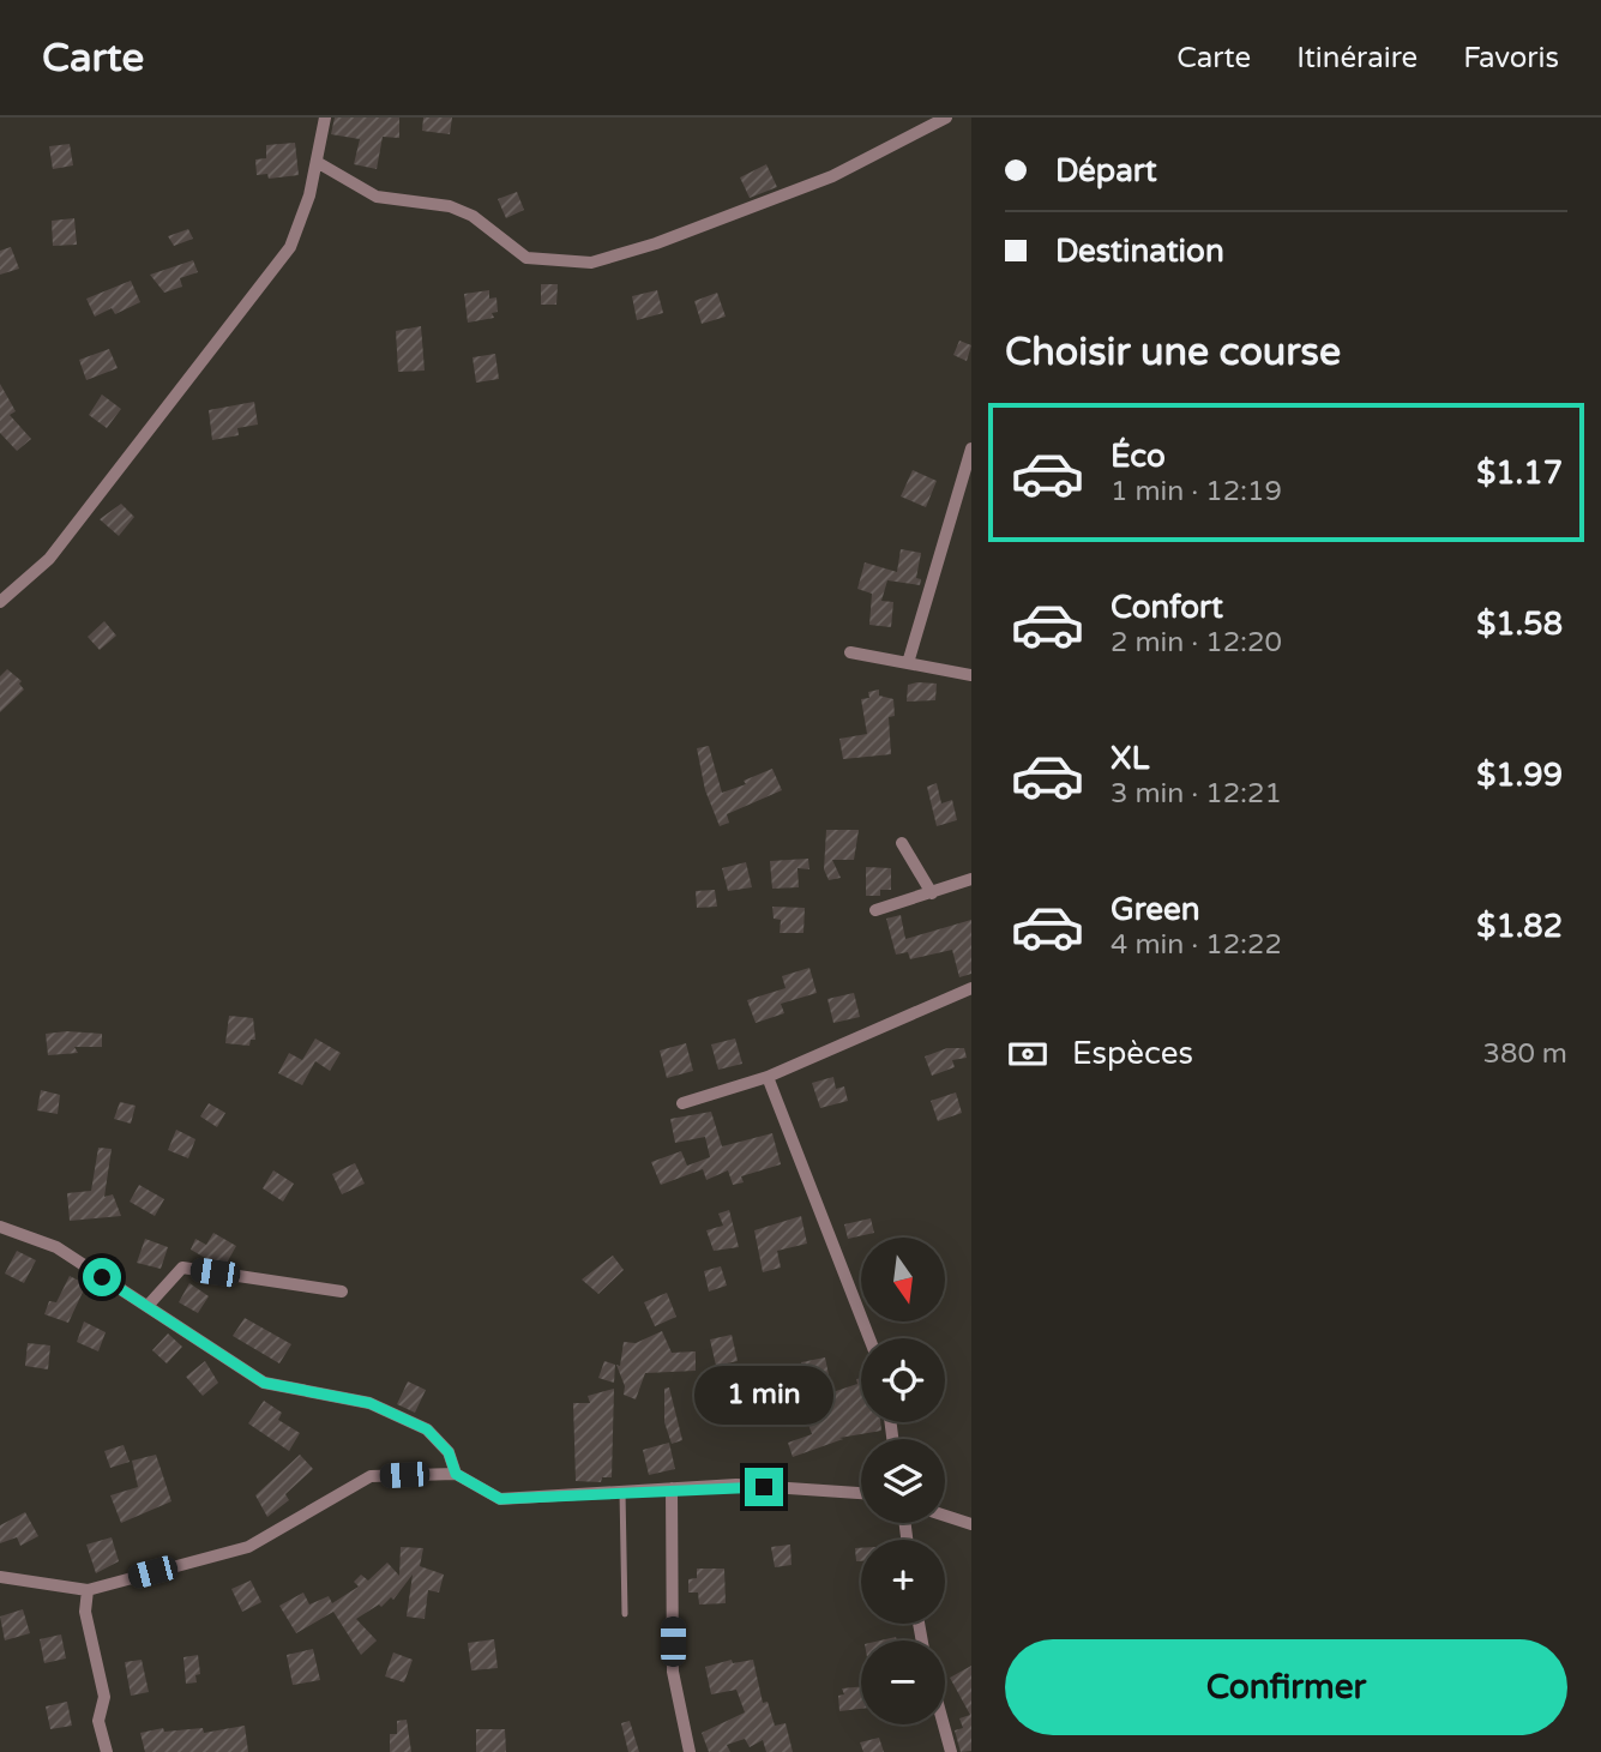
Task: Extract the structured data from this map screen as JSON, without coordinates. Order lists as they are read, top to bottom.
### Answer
{
  "north": "bottom",
  "page": {
    "header": "Carte",
    "nav": ["Carte", "Itinéraire", "Favoris"],
    "banner": ["Départ", "Destination"],
    "heading": "Choisir une course",
    "list": [
      {
        "name": "Éco",
        "note": "1 min · 12:19",
        "value": "$1.17"
      },
      {
        "name": "Confort",
        "note": "2 min · 12:20",
        "value": "$1.58"
      },
      {
        "name": "XL",
        "note": "3 min · 12:21",
        "value": "$1.99"
      },
      {
        "name": "Green",
        "note": "4 min · 12:22",
        "value": "$1.82"
      }
    ],
    "pay": ["Espèces", "380 m"],
    "map_buttons": ["+", "−"],
    "bubble": "1 min",
    "buttons": "Confirmer"
  }
}
